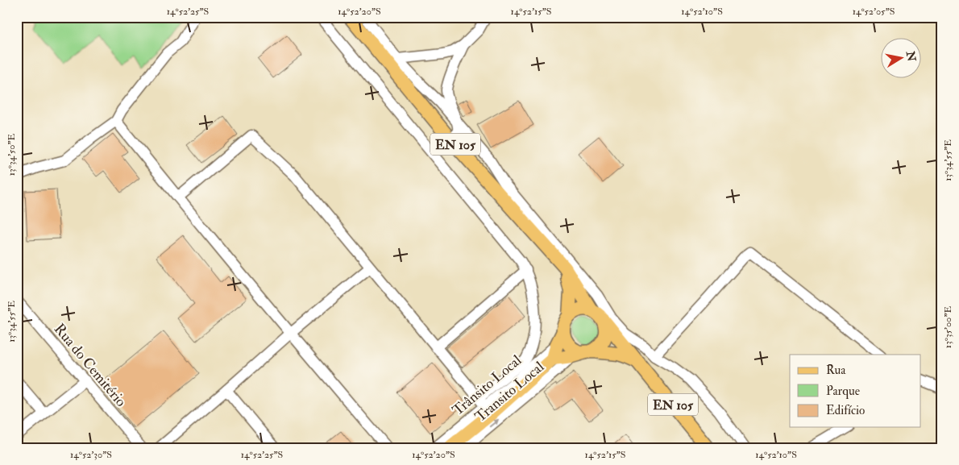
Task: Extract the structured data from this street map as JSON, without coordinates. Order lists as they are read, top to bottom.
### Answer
{
  "streets": {
    "main road": ["EN 105"],
    "street": ["Rua do Cemitério", "Trânsito Local", "Transito Local"]
  },
  "one_way": ["Transito Local"],
  "legend": ["Rua", "Parque", "Edifício"],
  "north": "right",
  "coordinates": [
    "14°52'25\"S",
    "14°52'20\"S",
    "14°52'15\"S",
    "14°52'10\"S",
    "14°52'05\"S",
    "13°34'50\"E",
    "13°34'55\"E",
    "13°35'00\"E",
    "14°52'30\"S"
  ]
}
